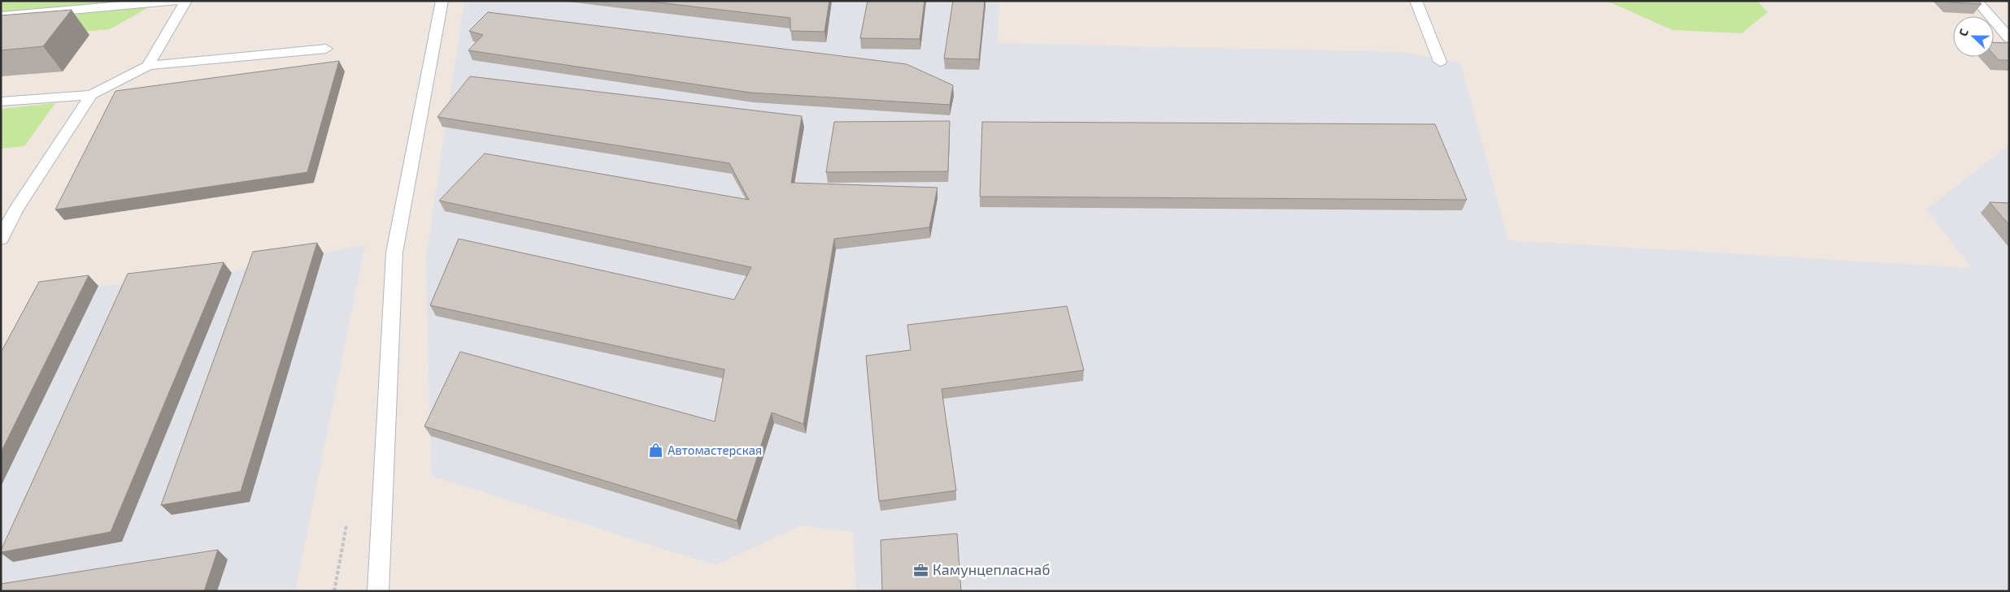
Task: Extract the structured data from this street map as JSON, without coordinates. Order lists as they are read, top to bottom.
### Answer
{
  "places": {
    "shop": ["Автомастерская"],
    "office": ["Камунцепласнаб"]
  },
  "north": "left"
}
